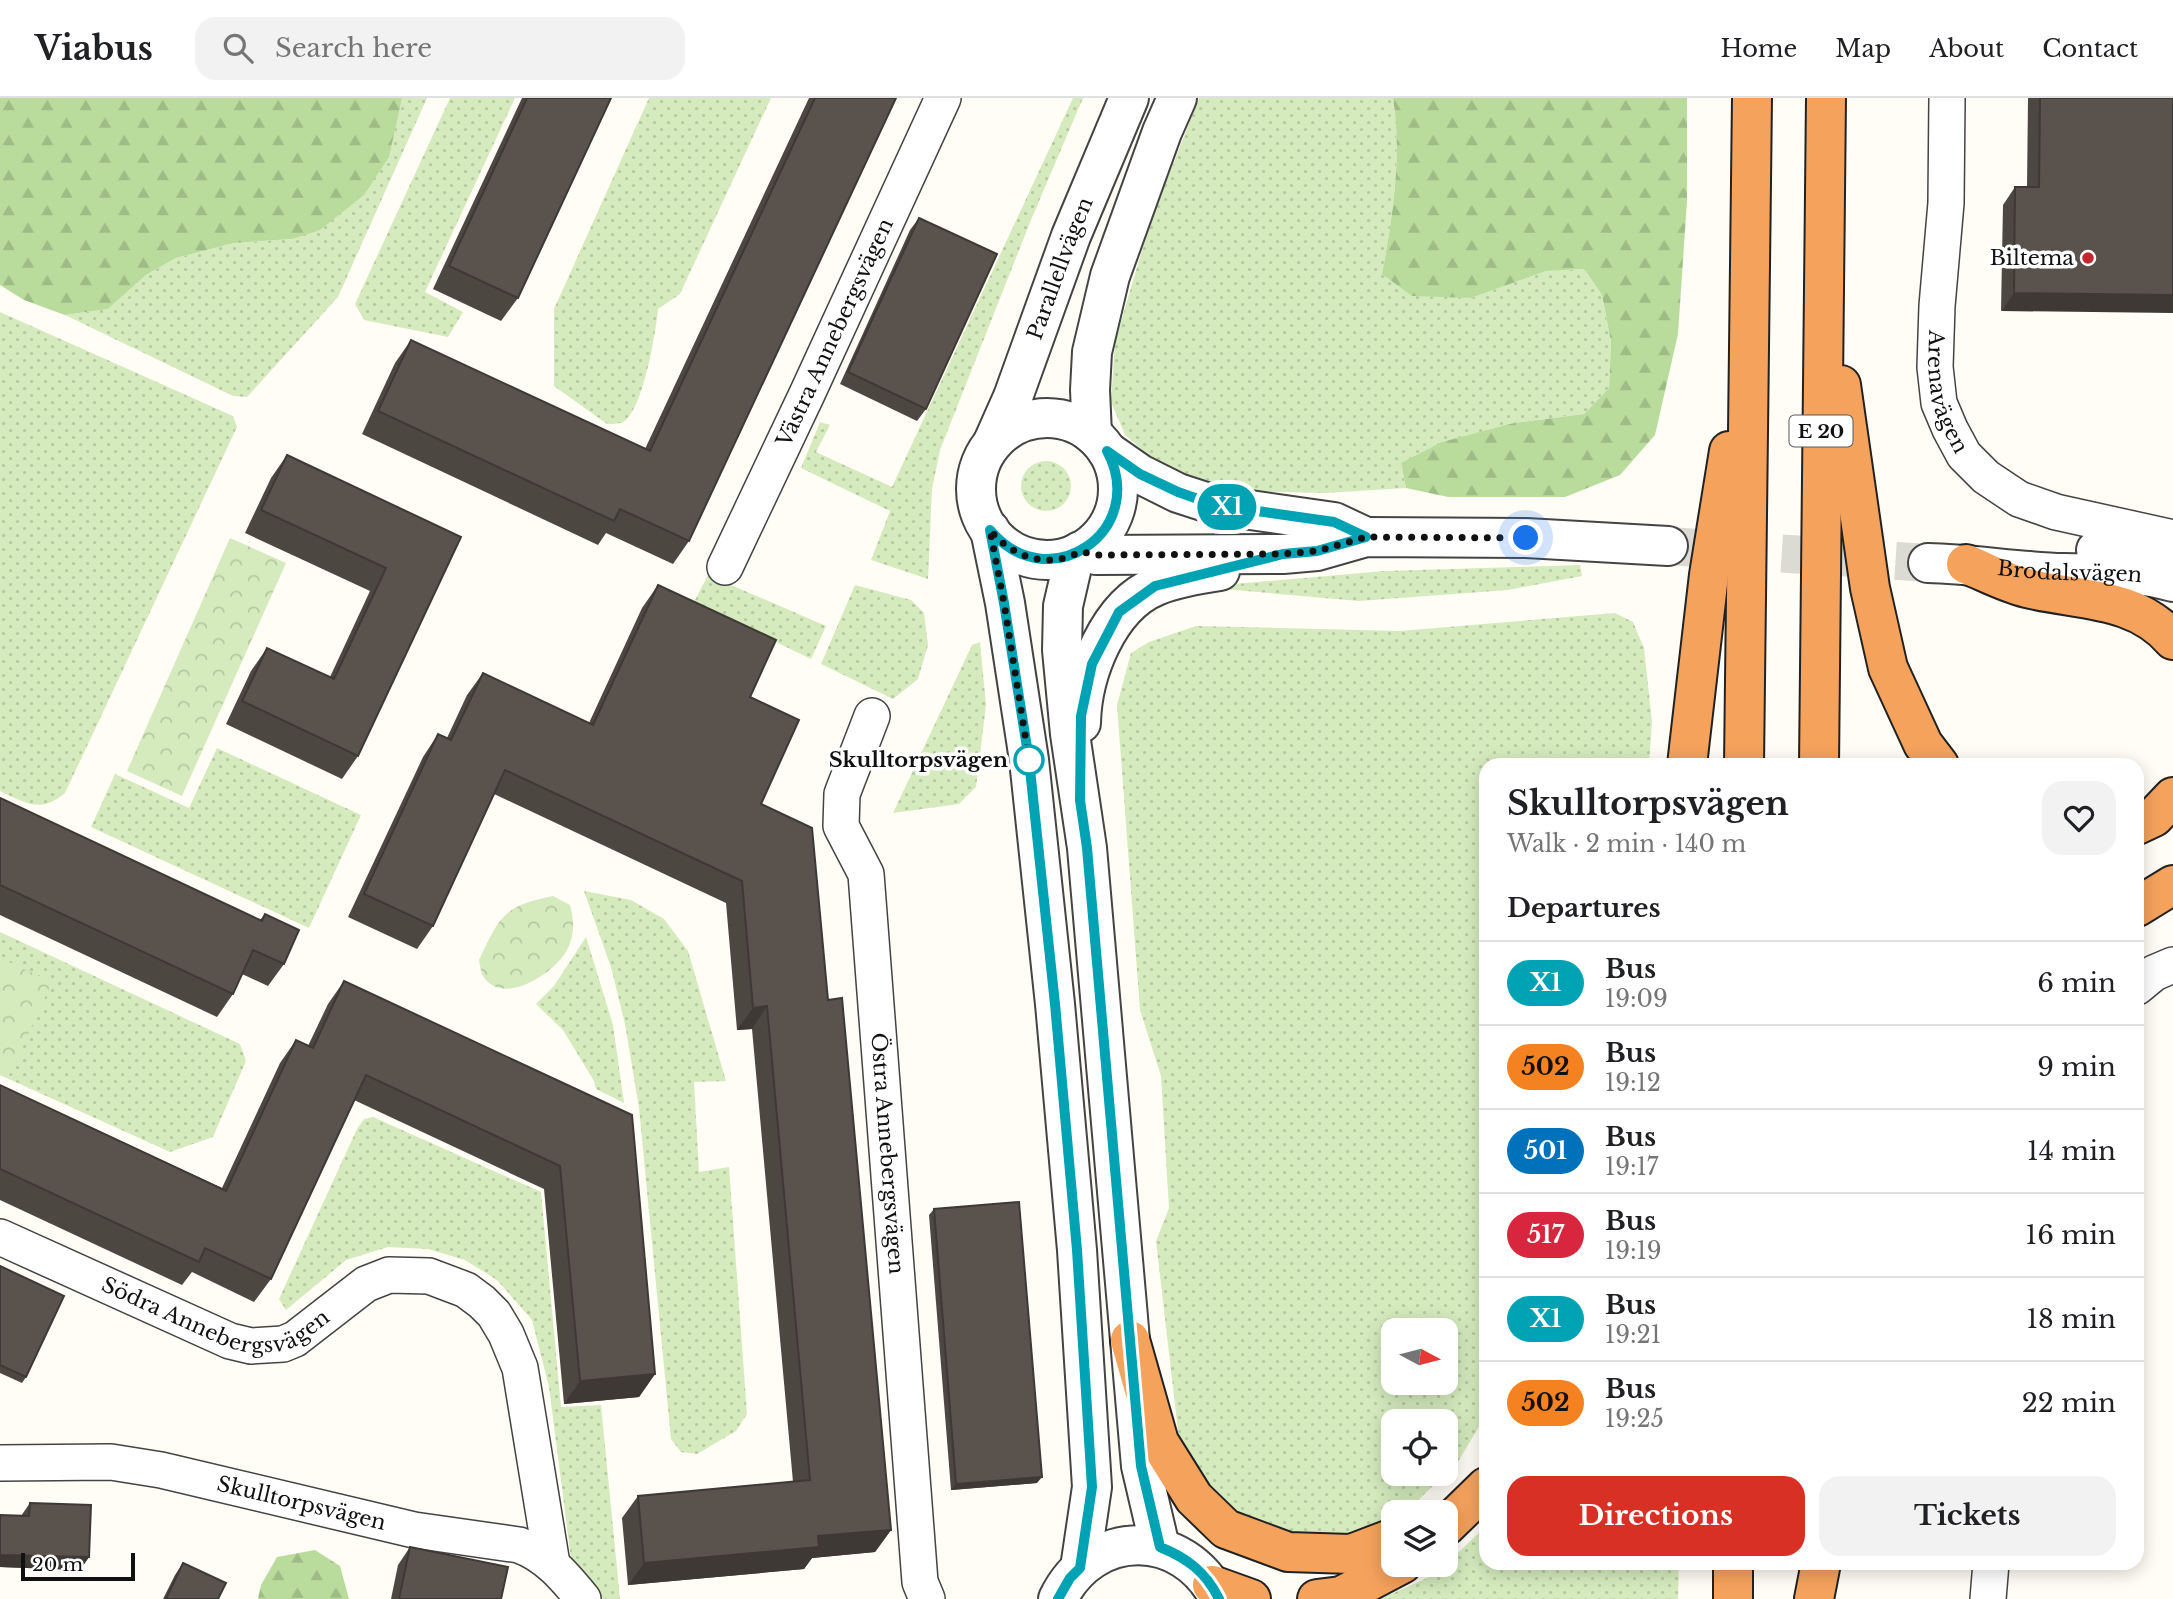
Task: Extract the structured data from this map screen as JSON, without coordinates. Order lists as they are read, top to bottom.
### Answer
{
  "streets": {
    "highway": ["E 20"],
    "street": [
      "Parallellvägen",
      "Västra Annebergsvägen",
      "Arenavägen",
      "Brodalsvägen",
      "Östra Annebergsvägen",
      "Södra Annebergsvägen",
      "Skulltorpsvägen"
    ]
  },
  "crossings": [
    ["Södra Annebergsvägen", "Skulltorpsvägen"]
  ],
  "places": ["Biltema", "Skulltorpsvägen"],
  "lines": ["bus line X1"],
  "scale_bar": "20 m",
  "north": "right",
  "page": {
    "header": "Viabus",
    "search": "Search here",
    "nav": [
      "Home",
      "Map",
      "About",
      "Contact"
    ],
    "on_map": "X1",
    "heading": [
      ["Skulltorpsvägen", "Walk · 2 min · 140 m"],
      "Departures"
    ],
    "list": [
      {
        "mark": "X1",
        "name": "Bus",
        "note": "19:09",
        "value": "6 min"
      },
      {
        "mark": "502",
        "name": "Bus",
        "note": "19:12",
        "value": "9 min"
      },
      {
        "mark": "501",
        "name": "Bus",
        "note": "19:17",
        "value": "14 min"
      },
      {
        "mark": "517",
        "name": "Bus",
        "note": "19:19",
        "value": "16 min"
      },
      {
        "mark": "X1",
        "name": "Bus",
        "note": "19:21",
        "value": "18 min"
      },
      {
        "mark": "502",
        "name": "Bus",
        "note": "19:25",
        "value": "22 min"
      }
    ],
    "buttons": ["Directions", "Tickets"],
    "scale": "20 m"
  }
}
